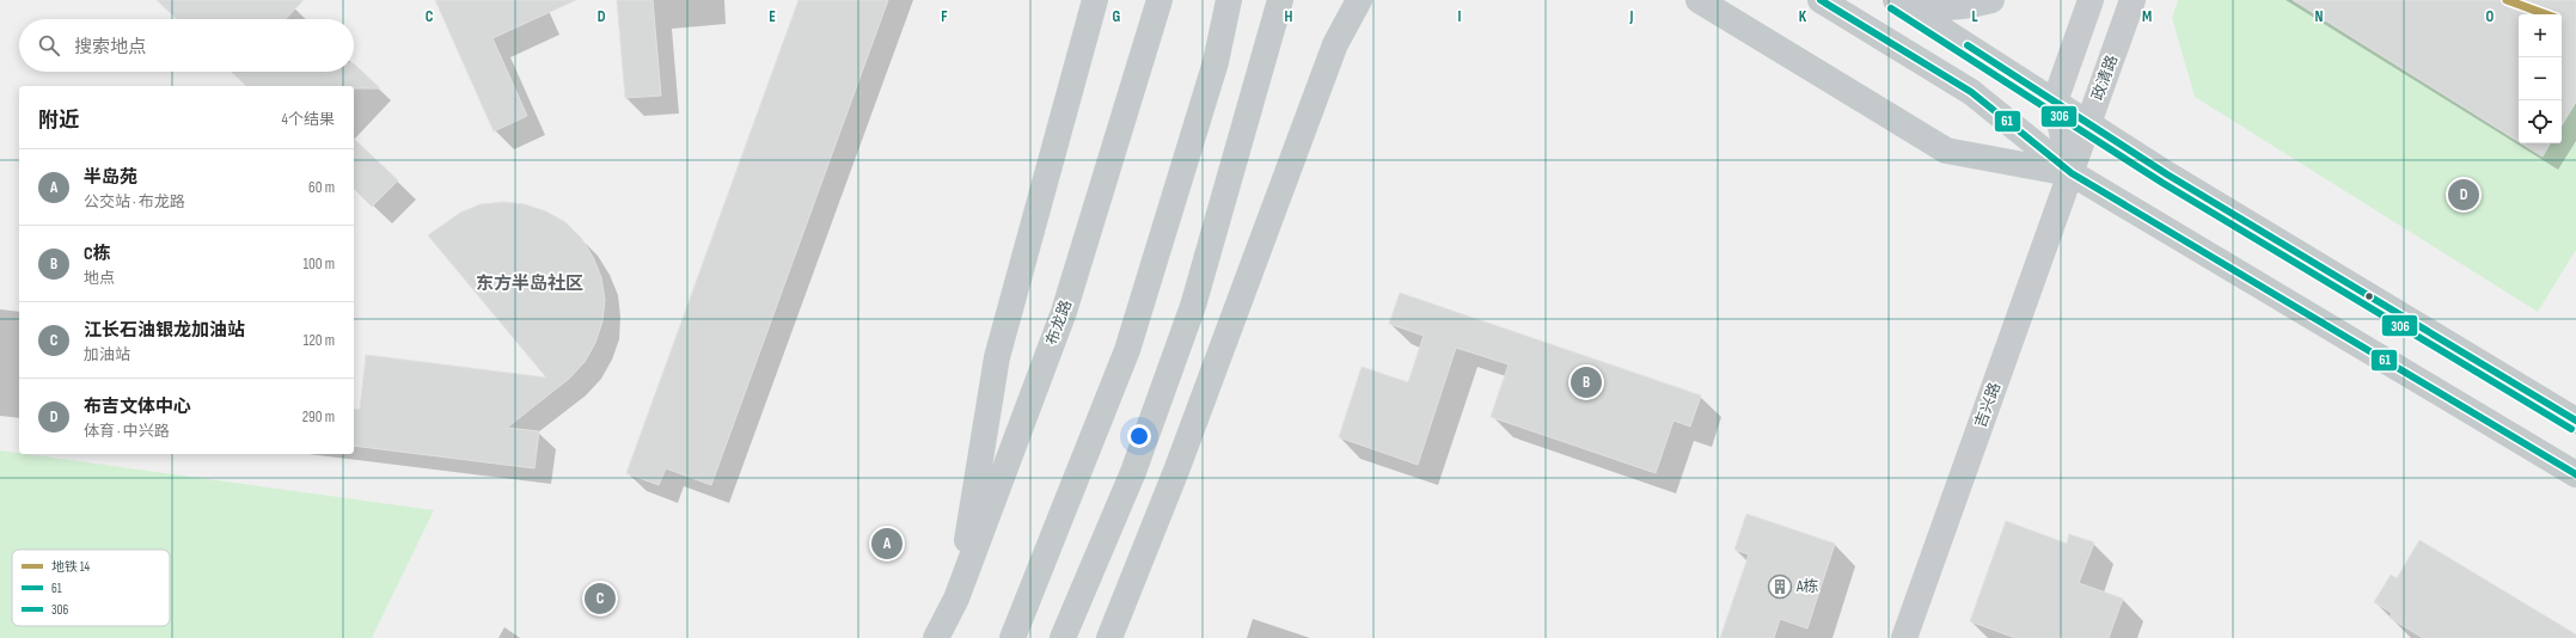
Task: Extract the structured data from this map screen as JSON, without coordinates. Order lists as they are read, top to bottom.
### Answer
{
  "streets": {
    "main road": ["布龙路"],
    "street": ["政清路", "吉兴路"]
  },
  "crossings": [
    ["政清路", "吉兴路"]
  ],
  "districts": ["东方半岛社区"],
  "places": {
    "building": ["A栋"]
  },
  "lines": ["metro line 14", "transit line 61", "transit line 306"],
  "legend": ["地铁 14", "61", "306"],
  "page": {
    "map_buttons": ["+", "−"],
    "search": "搜索地点",
    "heading": ["附近", "4个结果"],
    "list": [
      {
        "mark": "A",
        "name": "半岛苑",
        "note": "公交站 · 布龙路",
        "value": "60 m"
      },
      {
        "mark": "B",
        "name": "C栋",
        "note": "地点",
        "value": "100 m"
      },
      {
        "mark": "C",
        "name": "江长石油银龙加油站",
        "note": "加油站",
        "value": "120 m"
      },
      {
        "mark": "D",
        "name": "布吉文体中心",
        "note": "体育 · 中兴路",
        "value": "290 m"
      }
    ],
    "pins": [
      "D",
      "B",
      "A",
      "C"
    ]
  },
  "grid": {
    "columns": [
      "C",
      "D",
      "E",
      "F",
      "G",
      "H",
      "I",
      "J",
      "K",
      "L",
      "M",
      "N",
      "O"
    ]
  }
}
